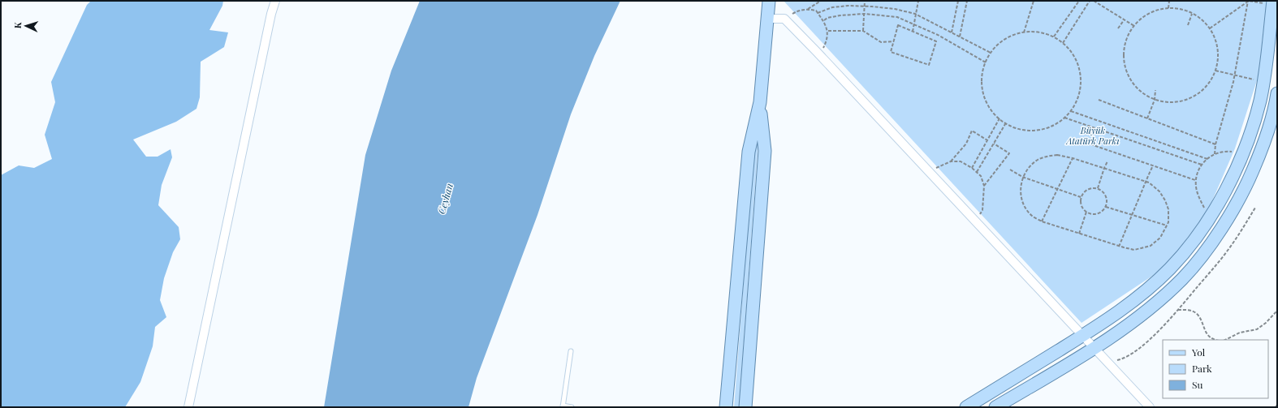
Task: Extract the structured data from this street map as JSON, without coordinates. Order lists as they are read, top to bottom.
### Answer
{
  "water": ["Ceyhan"],
  "parks": ["Büyük Atatürk Parkı"],
  "legend": ["Yol", "Park", "Su"],
  "north": "left"
}
